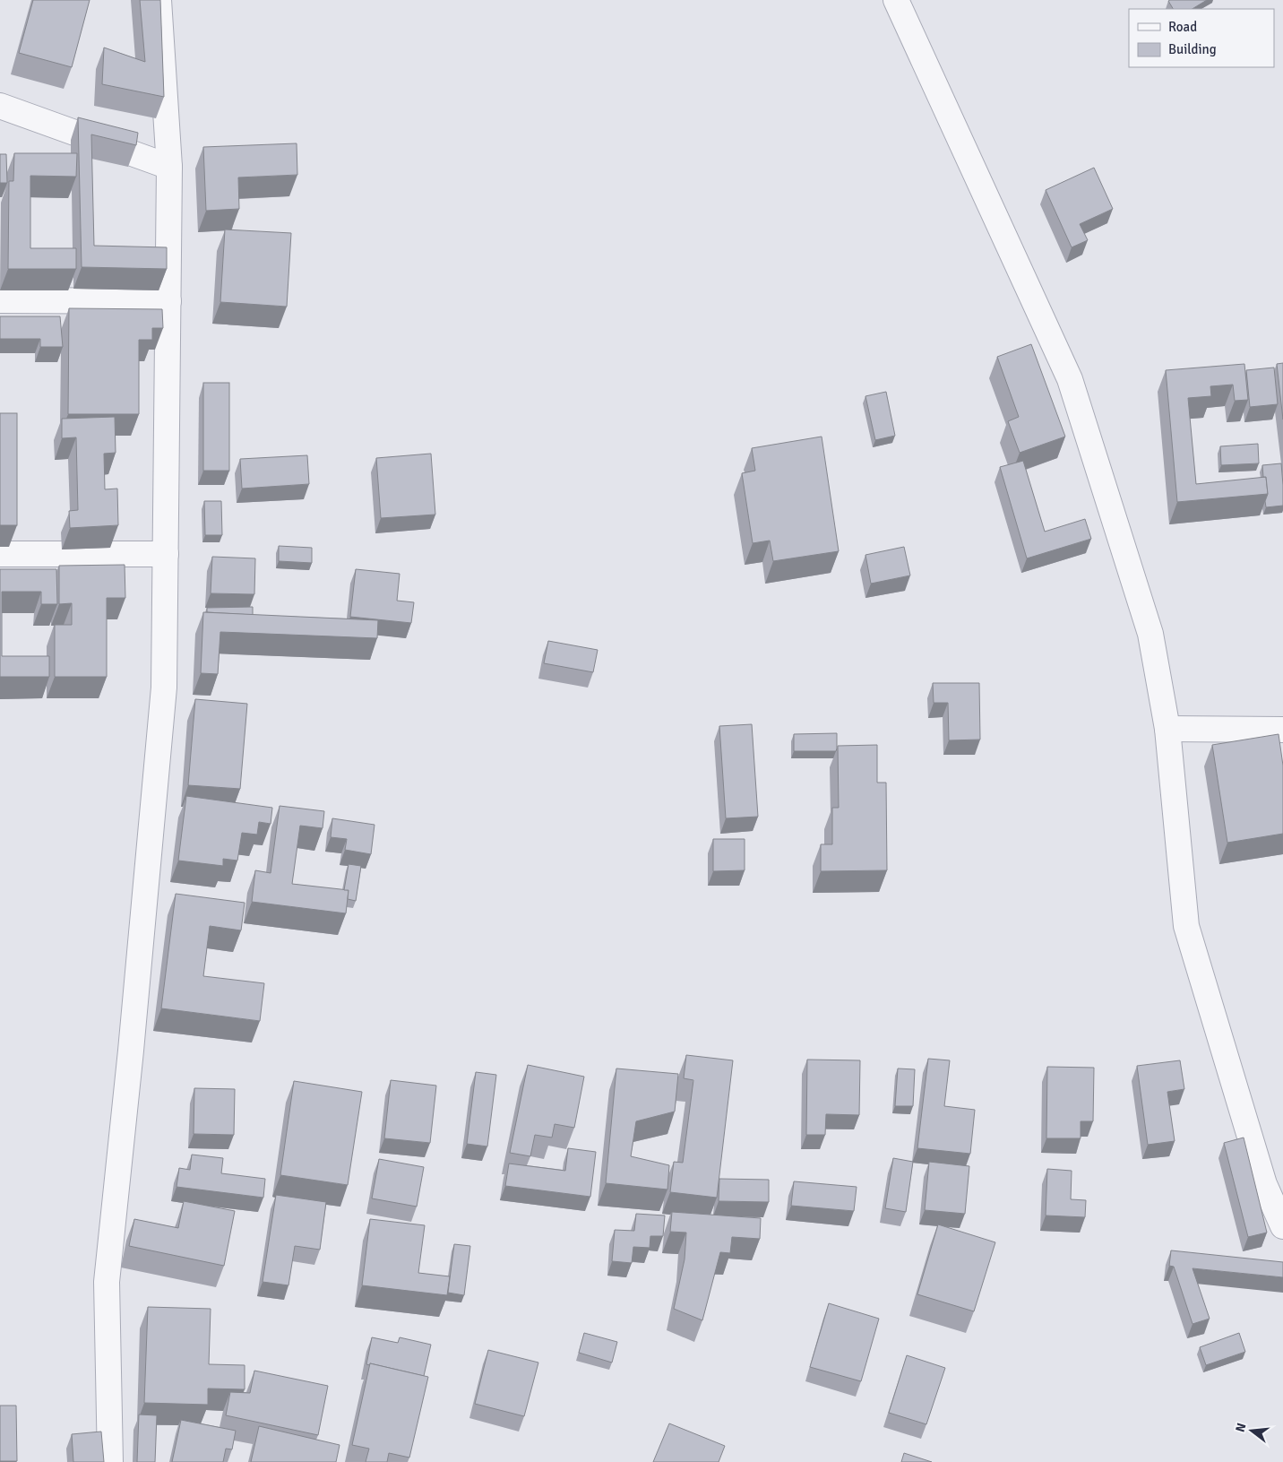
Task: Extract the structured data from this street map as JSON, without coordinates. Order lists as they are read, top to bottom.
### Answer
{
  "legend": ["Road", "Building"],
  "north": "left"
}
